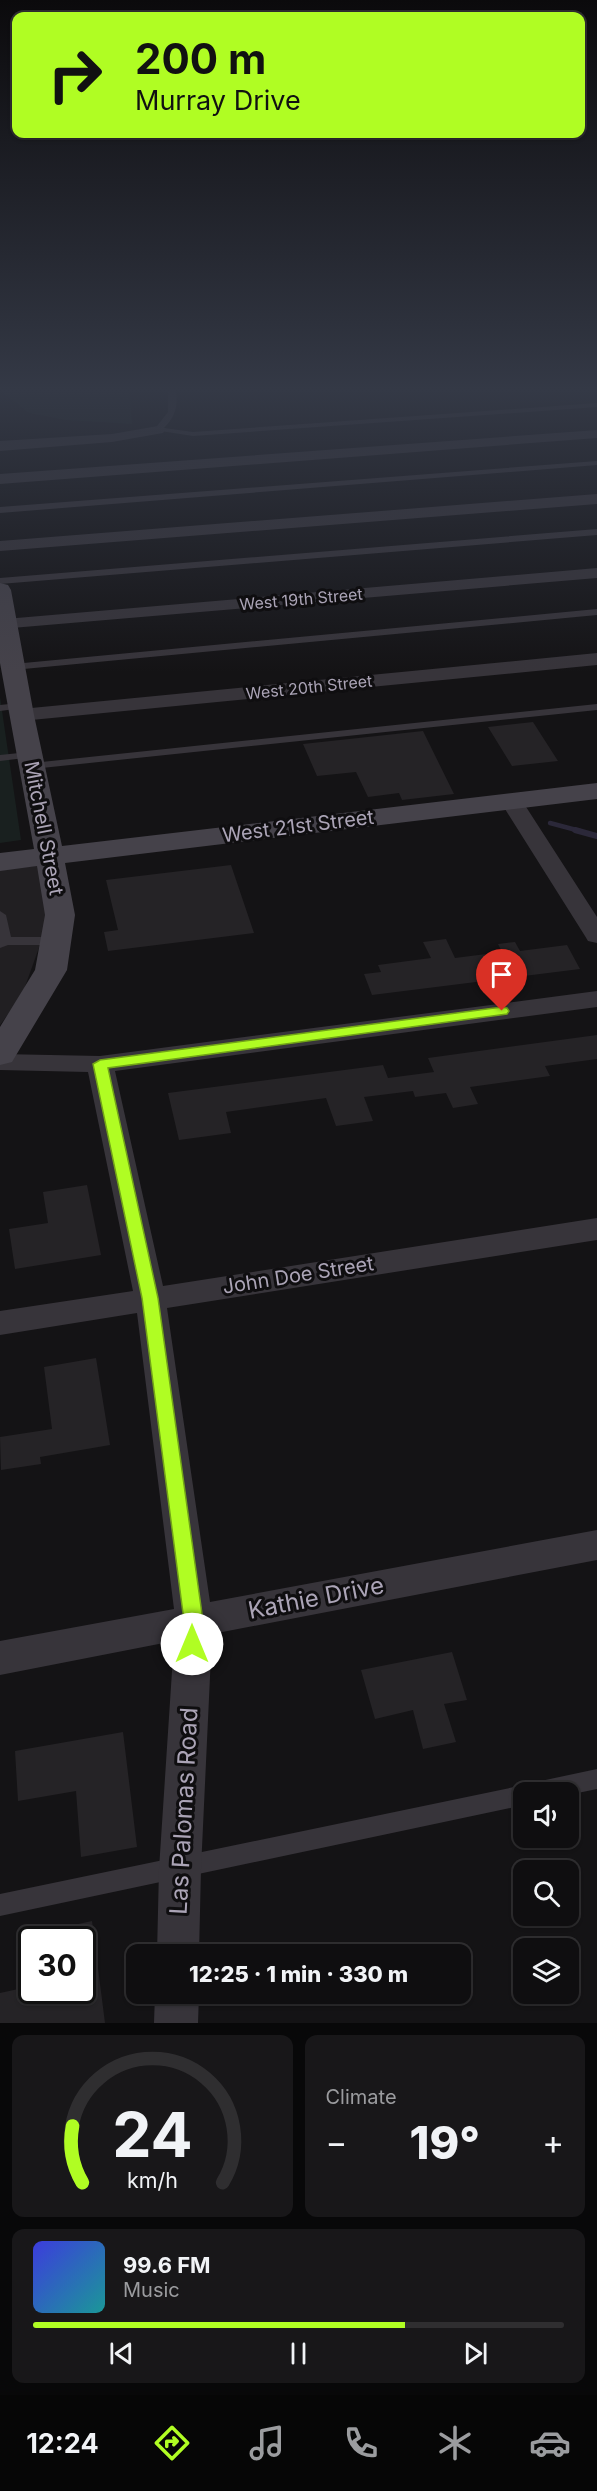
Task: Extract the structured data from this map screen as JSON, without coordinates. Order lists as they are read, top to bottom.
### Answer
{
  "streets": {
    "street": [
      "West 19th Street",
      "West 20th Street",
      "West 21st Street",
      "Mitchell Street",
      "John Doe Street",
      "Kathie Drive",
      "Las Palomas Road"
    ]
  },
  "crossings": [
    ["West 19th Street", "Mitchell Street"],
    ["West 20th Street", "Mitchell Street"],
    ["West 21st Street", "Mitchell Street"],
    ["John Doe Street", "Las Palomas Road"],
    ["Kathie Drive", "Las Palomas Road"]
  ],
  "page": {
    "turn": ["200 m", "Murray Drive"],
    "limit": "30",
    "trip": "12:25 · 1 min · 330 m",
    "tile": "Climate",
    "heat": ["−", "19°", "+"],
    "song": ["99.6 FM", "Music"],
    "tabs": "12:24",
    "gauge": ["24", "km/h"]
  }
}
